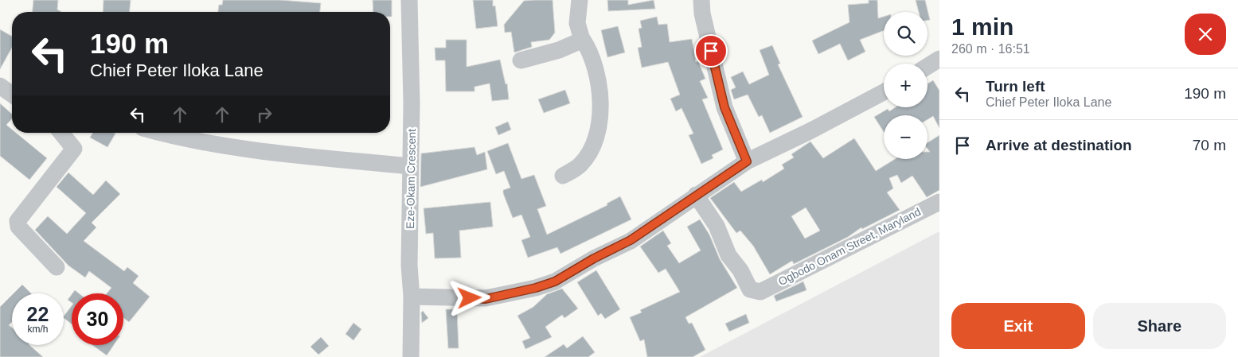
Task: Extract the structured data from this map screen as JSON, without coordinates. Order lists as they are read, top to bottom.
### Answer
{
  "streets": {
    "street": ["Eze-Okam Crescent", "Ogbodo Onam Street, Maryland"]
  },
  "page": {
    "heading": ["1 min", "260 m · 16:51"],
    "map_buttons": ["+", "−"],
    "turn": ["190 m", "Chief Peter Iloka Lane"],
    "list": [
      {
        "name": "Turn left",
        "note": "Chief Peter Iloka Lane",
        "value": "190 m"
      },
      {
        "name": "Arrive at destination",
        "value": "70 m"
      }
    ],
    "speed": "22 km/h",
    "limit": "30",
    "buttons": ["Exit", "Share"]
  }
}
